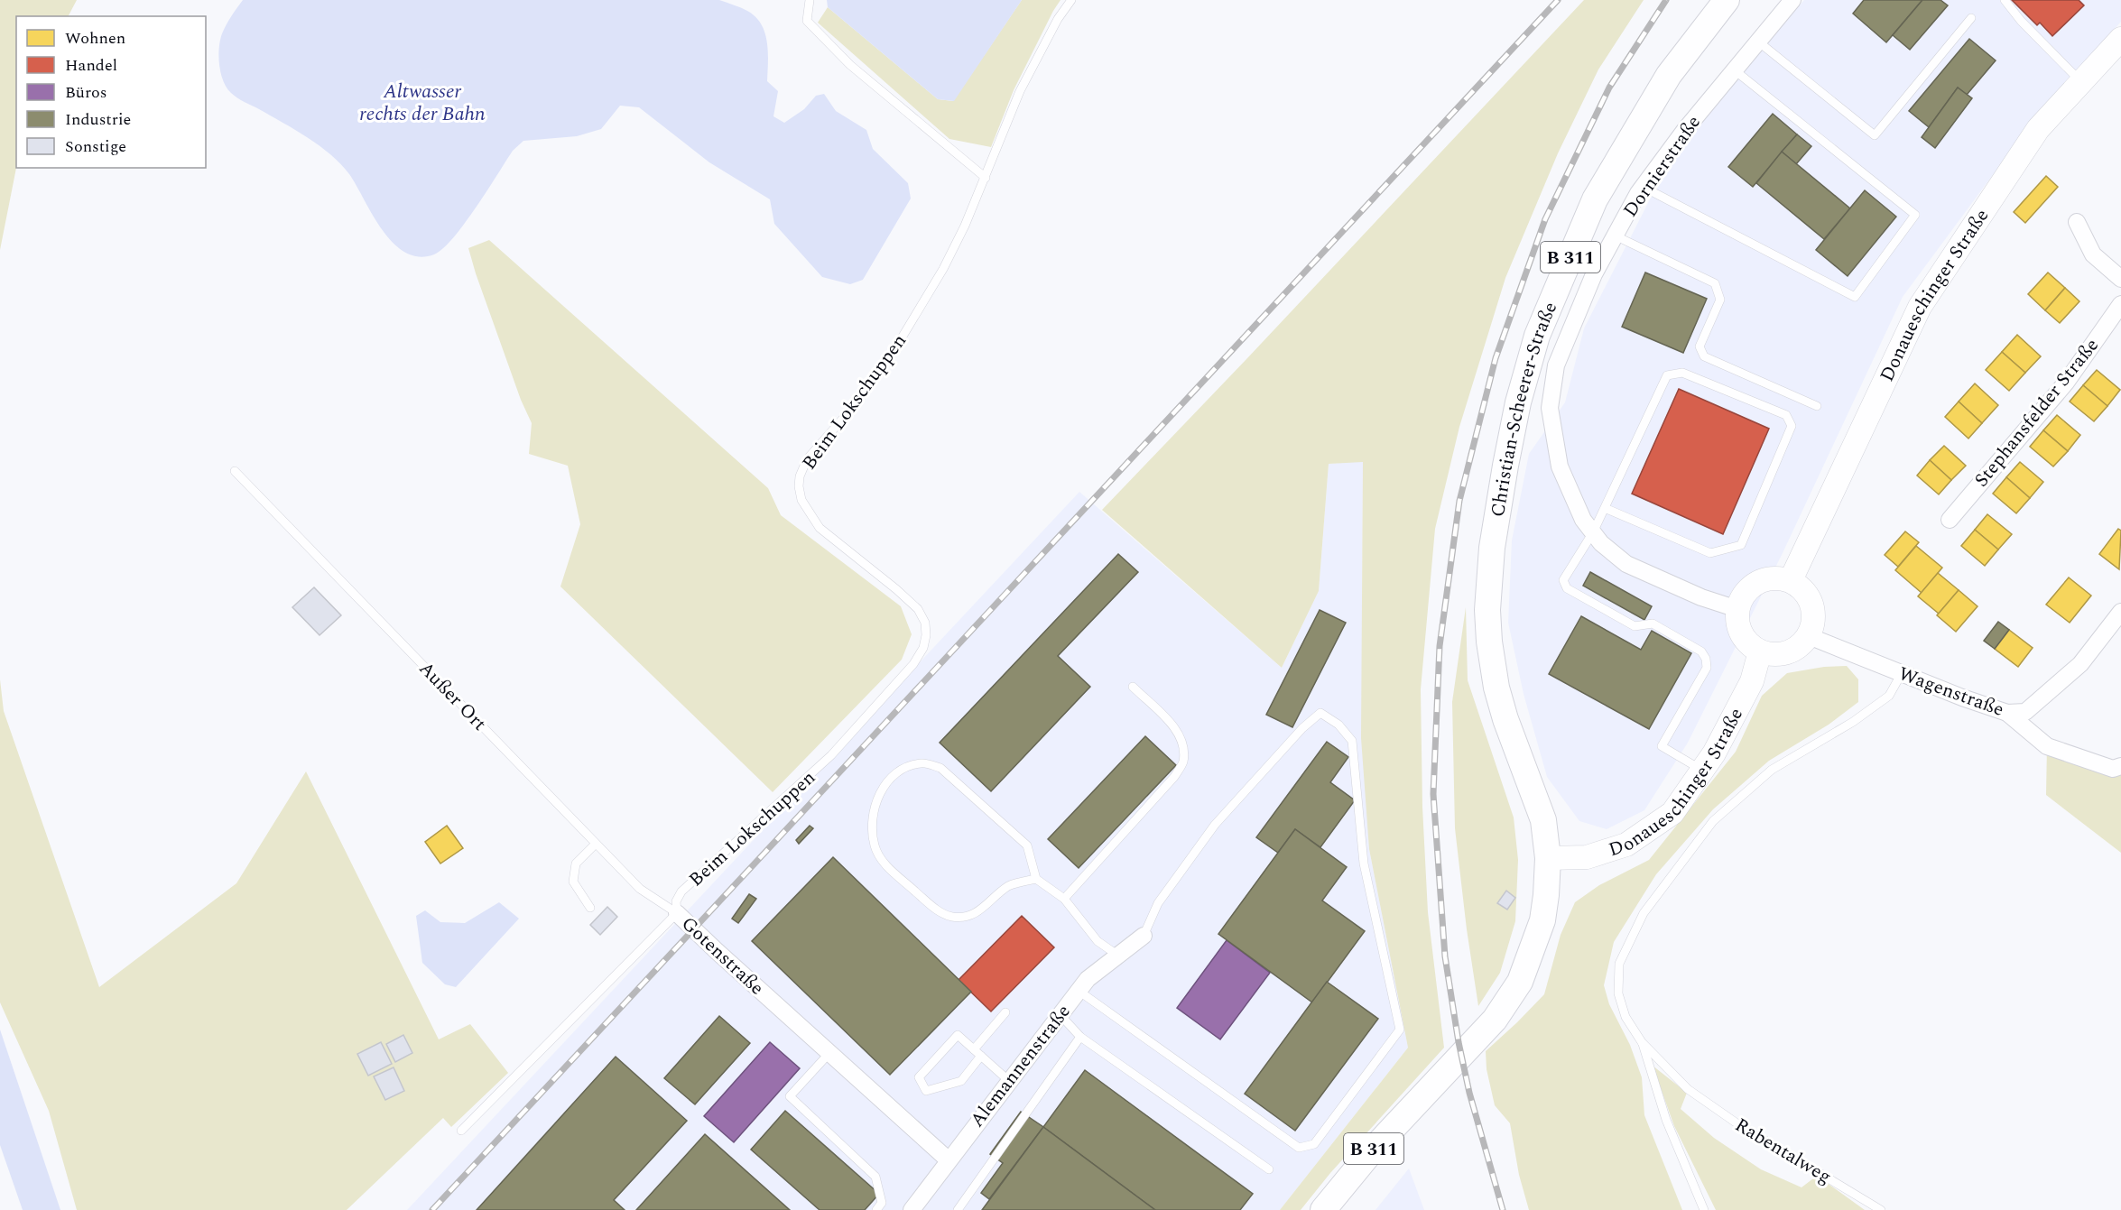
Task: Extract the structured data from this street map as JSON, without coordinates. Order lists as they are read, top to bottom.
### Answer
{
  "streets": {
    "main road": ["B 311", "Christian-Scheerer-Straße"],
    "street": [
      "Dornierstraße",
      "Donaueschinger Straße",
      "Stephansfelder Straße",
      "Wagenstraße",
      "Gotenstraße",
      "Alemannenstraße"
    ],
    "lane": ["Beim Lokschuppen", "Außer Ort", "Rabentalweg"]
  },
  "crossings": [
    ["Dornierstraße", "Donaueschinger Straße"],
    ["Dornierstraße", "Wagenstraße"],
    ["B 311", "Donaueschinger Straße"],
    ["B 311", "Christian-Scheerer-Straße"],
    ["Donaueschinger Straße", "Christian-Scheerer-Straße"],
    ["Donaueschinger Straße", "Wagenstraße"],
    ["Beim Lokschuppen", "Außer Ort"],
    ["Beim Lokschuppen", "Gotenstraße"],
    ["Außer Ort", "Gotenstraße"],
    ["Gotenstraße", "Alemannenstraße"]
  ],
  "water": ["Altwasser rechts der Bahn"],
  "legend": [
    "Wohnen",
    "Handel",
    "Büros",
    "Industrie",
    "Sonstige"
  ]
}
